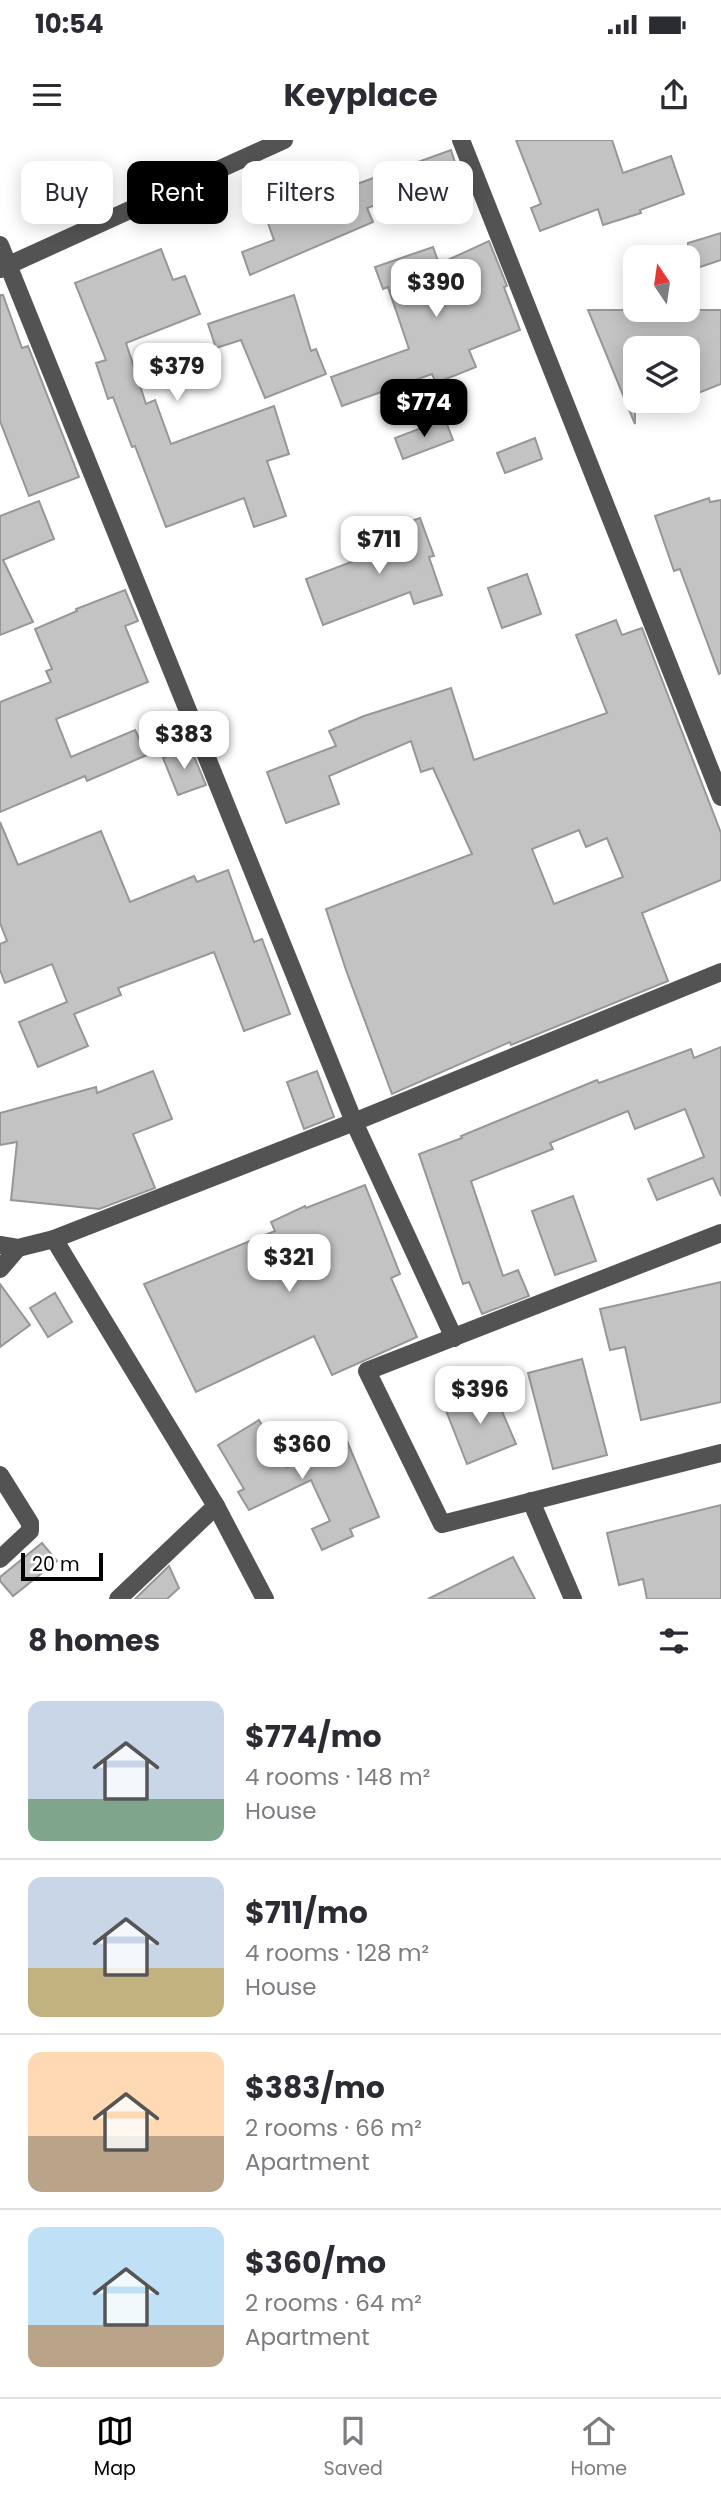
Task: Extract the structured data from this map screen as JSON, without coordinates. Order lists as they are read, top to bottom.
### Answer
{
  "scale_bar": "20 m",
  "north": "top",
  "page": {
    "status": "10:54",
    "header": "Keyplace",
    "chip": [
      "Buy",
      "Rent",
      "Filters",
      "New"
    ],
    "price": [
      "$390",
      "$379",
      "$774",
      "$711",
      "$383",
      "$321",
      "$396",
      "$360"
    ],
    "scale": "20 m",
    "heading": "8 homes",
    "list": [
      {
        "name": "$774/mo",
        "note": "4 rooms · 148 m² · House"
      },
      {
        "name": "$711/mo",
        "note": "4 rooms · 128 m² · House"
      },
      {
        "name": "$383/mo",
        "note": "2 rooms · 66 m² · Apartment"
      },
      {
        "name": "$360/mo",
        "note": "2 rooms · 64 m² · Apartment"
      }
    ],
    "tabs": ["Map", "Saved", "Home"]
  }
}
